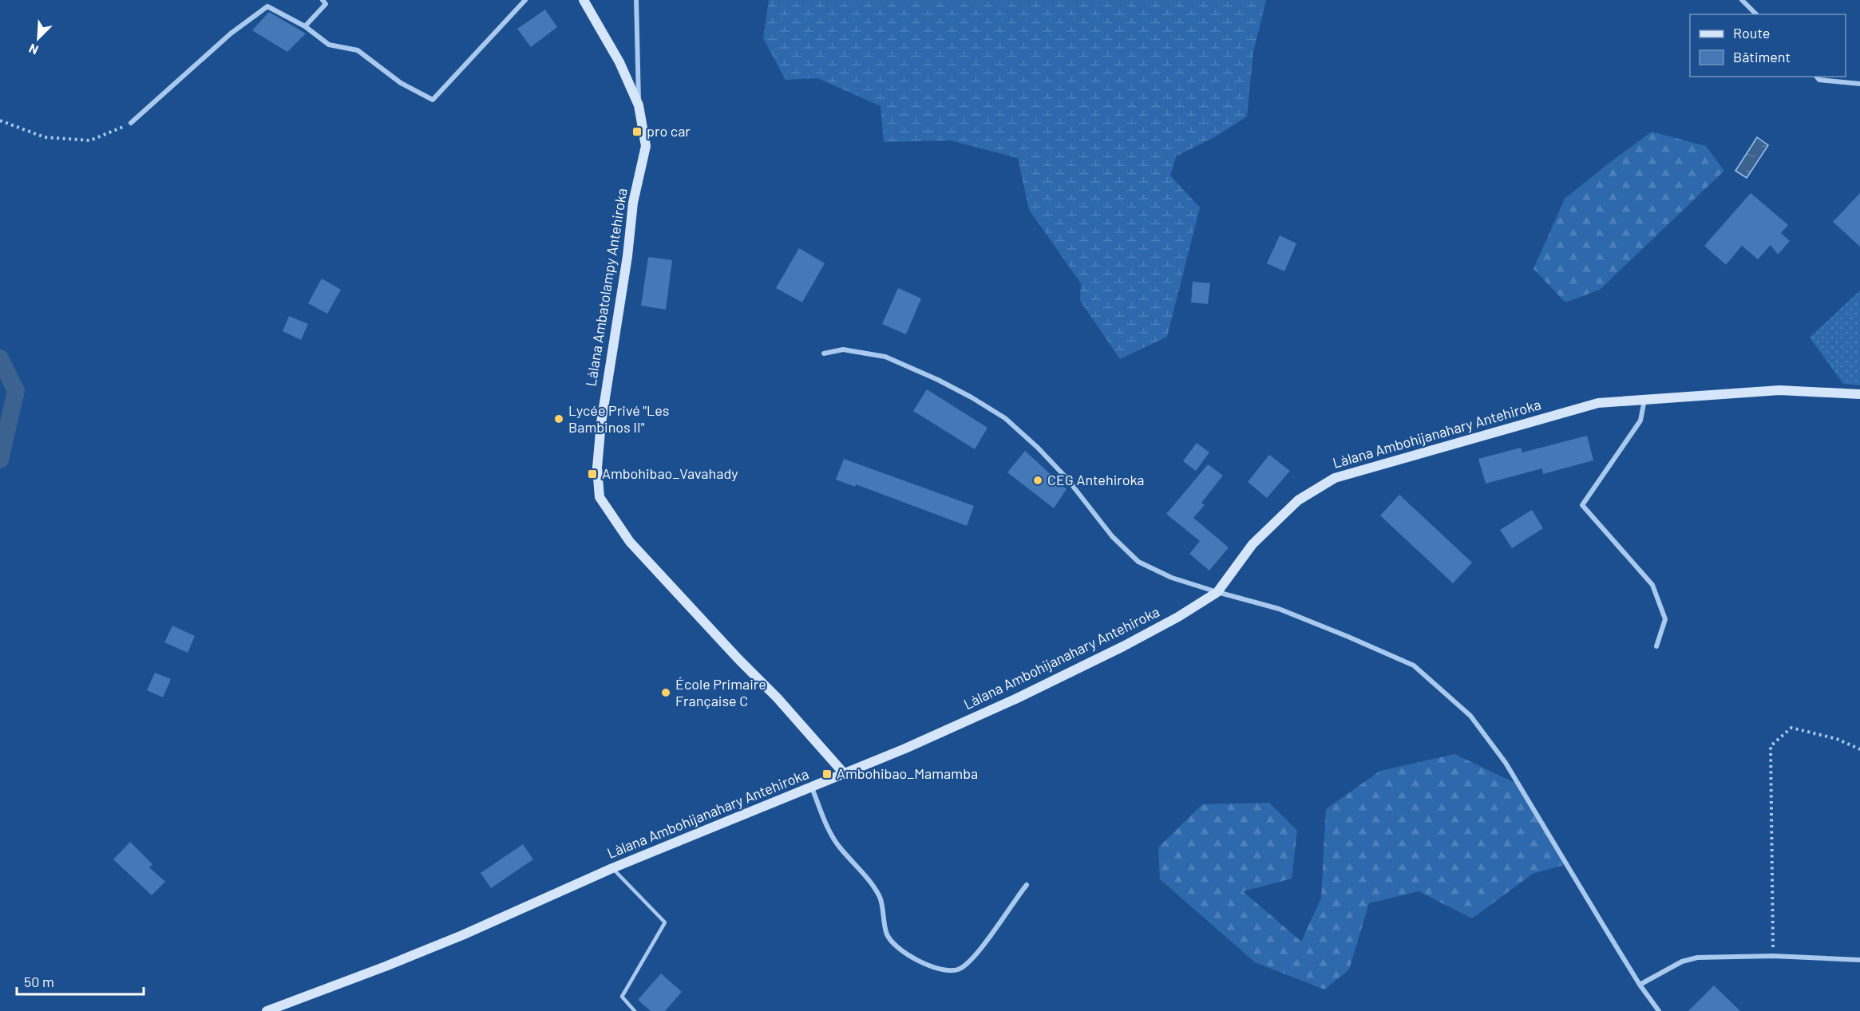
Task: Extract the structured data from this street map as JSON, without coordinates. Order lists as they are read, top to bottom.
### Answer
{
  "streets": {
    "street": ["Làlana Ambatolampy Antehiroka", "Làlana Ambohijanahary Antehiroka"]
  },
  "crossings": [
    ["Làlana Ambatolampy Antehiroka", "Làlana Ambohijanahary Antehiroka"]
  ],
  "places": {
    "transit": ["pro car", "Ambohibao_Vavahady", "Ambohibao_Mamamba"],
    "other": ["Lycée Privé \"Les Bambinos II\"", "CEG Antehiroka", "École Primaire Française C"]
  },
  "legend": ["Route", "Bâtiment"],
  "scale_bar": "50 m",
  "north": "bottom left"
}
